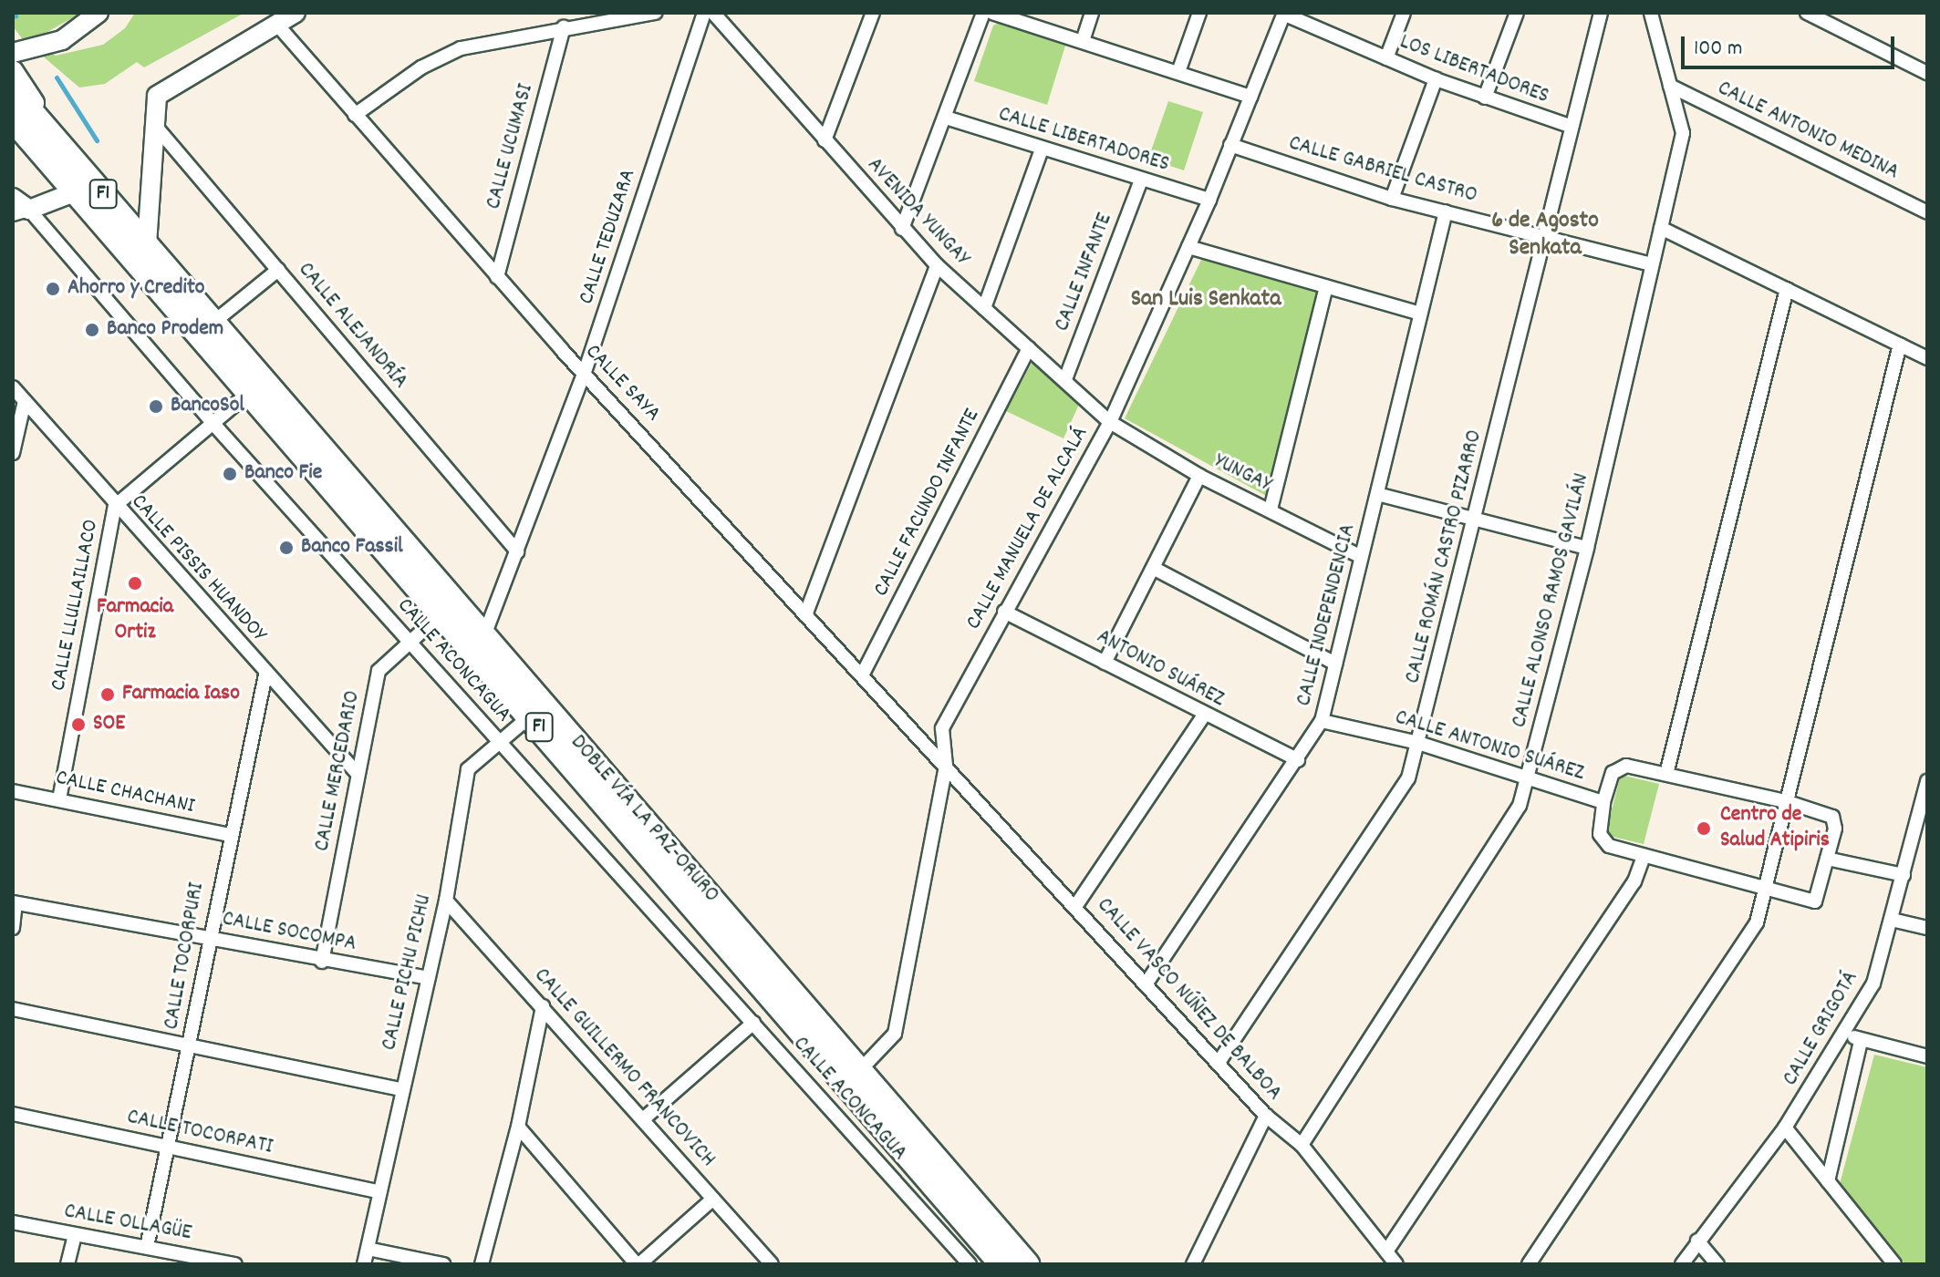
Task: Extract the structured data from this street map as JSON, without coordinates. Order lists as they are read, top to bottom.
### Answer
{
  "streets": {
    "highway": ["F1", "DOBLE VÍA LA PAZ-ORURO"],
    "street": [
      "LOS LIBERTADORES",
      "CALLE ANTONIO MEDINA",
      "CALLE LIBERTADORES",
      "CALLE UCUMASI",
      "CALLE GABRIEL CASTRO",
      "AVENIDA YUNGAY",
      "CALLE TEDUZARA",
      "CALLE INFANTE",
      "CALLE ALEJANDRÍA",
      "CALLE SAYA",
      "YUNGAY",
      "CALLE FACUNDO INFANTE",
      "CALLE MANUELA DE ALCALÁ",
      "CALLE ROMÁN CASTRO PIZARRO",
      "CALLE PISSIS HUANDOY",
      "CALLE ALONSO RAMOS GAVILÁN",
      "CALLE LLULLAILLACO",
      "CALLE INDEPENDENCIA",
      "CALLE ACONCAGUA",
      "ANTONIO SUÁREZ",
      "CALLE ANTONIO SUÁREZ",
      "CALLE MERCEDARIO",
      "CALLE CHACHANI",
      "CALLE SOCOMPA",
      "CALLE TOCORPURI",
      "CALLE PICHU PICHU",
      "CALLE VASCO NÚÑEZ DE BALBOA",
      "CALLE GRIGOTÁ",
      "CALLE GUILLERMO FRANCOVICH",
      "CALLE TOCORPATI",
      "CALLE OLLAGÜE"
    ]
  },
  "crossings": [
    ["LOS LIBERTADORES", "CALLE MANUELA DE ALCALÁ"],
    ["LOS LIBERTADORES", "CALLE ROMÁN CASTRO PIZARRO"],
    ["CALLE ANTONIO MEDINA", "CALLE ALONSO RAMOS GAVILÁN"],
    ["CALLE LIBERTADORES", "CALLE INFANTE"],
    ["CALLE LIBERTADORES", "CALLE MANUELA DE ALCALÁ"],
    ["CALLE UCUMASI", "CALLE SAYA"],
    ["CALLE GABRIEL CASTRO", "CALLE MANUELA DE ALCALÁ"],
    ["CALLE GABRIEL CASTRO", "CALLE ROMÁN CASTRO PIZARRO"],
    ["CALLE GABRIEL CASTRO", "CALLE ALONSO RAMOS GAVILÁN"],
    ["CALLE GABRIEL CASTRO", "CALLE INDEPENDENCIA"],
    ["F1", "DOBLE VÍA LA PAZ-ORURO"],
    ["AVENIDA YUNGAY", "CALLE INFANTE"],
    ["AVENIDA YUNGAY", "YUNGAY"],
    ["AVENIDA YUNGAY", "CALLE FACUNDO INFANTE"],
    ["AVENIDA YUNGAY", "CALLE MANUELA DE ALCALÁ"],
    ["CALLE TEDUZARA", "CALLE ALEJANDRÍA"],
    ["CALLE TEDUZARA", "CALLE SAYA"],
    ["CALLE TEDUZARA", "DOBLE VÍA LA PAZ-ORURO"],
    ["CALLE SAYA", "CALLE FACUNDO INFANTE"],
    ["CALLE SAYA", "CALLE MANUELA DE ALCALÁ"],
    ["CALLE SAYA", "CALLE VASCO NÚÑEZ DE BALBOA"],
    ["YUNGAY", "CALLE MANUELA DE ALCALÁ"],
    ["YUNGAY", "CALLE INDEPENDENCIA"],
    ["CALLE MANUELA DE ALCALÁ", "ANTONIO SUÁREZ"],
    ["CALLE MANUELA DE ALCALÁ", "DOBLE VÍA LA PAZ-ORURO"],
    ["CALLE MANUELA DE ALCALÁ", "CALLE VASCO NÚÑEZ DE BALBOA"],
    ["CALLE ROMÁN CASTRO PIZARRO", "CALLE ANTONIO SUÁREZ"],
    ["CALLE ROMÁN CASTRO PIZARRO", "CALLE VASCO NÚÑEZ DE BALBOA"],
    ["CALLE PISSIS HUANDOY", "CALLE LLULLAILLACO"],
    ["CALLE PISSIS HUANDOY", "CALLE MERCEDARIO"],
    ["CALLE PISSIS HUANDOY", "CALLE TOCORPURI"],
    ["CALLE ALONSO RAMOS GAVILÁN", "CALLE ANTONIO SUÁREZ"],
    ["CALLE ALONSO RAMOS GAVILÁN", "CALLE VASCO NÚÑEZ DE BALBOA"],
    ["CALLE LLULLAILLACO", "CALLE ACONCAGUA"],
    ["CALLE LLULLAILLACO", "CALLE CHACHANI"],
    ["CALLE LLULLAILLACO", "DOBLE VÍA LA PAZ-ORURO"],
    ["CALLE INDEPENDENCIA", "ANTONIO SUÁREZ"],
    ["CALLE INDEPENDENCIA", "CALLE ANTONIO SUÁREZ"],
    ["CALLE INDEPENDENCIA", "CALLE VASCO NÚÑEZ DE BALBOA"],
    ["CALLE ACONCAGUA", "CALLE MERCEDARIO"],
    ["CALLE ACONCAGUA", "CALLE PICHU PICHU"],
    ["CALLE MERCEDARIO", "DOBLE VÍA LA PAZ-ORURO"],
    ["CALLE MERCEDARIO", "CALLE SOCOMPA"],
    ["CALLE CHACHANI", "CALLE TOCORPURI"],
    ["DOBLE VÍA LA PAZ-ORURO", "CALLE PICHU PICHU"],
    ["CALLE SOCOMPA", "CALLE TOCORPURI"],
    ["CALLE SOCOMPA", "CALLE PICHU PICHU"],
    ["CALLE TOCORPURI", "CALLE TOCORPATI"],
    ["CALLE TOCORPURI", "CALLE OLLAGÜE"],
    ["CALLE PICHU PICHU", "CALLE GUILLERMO FRANCOVICH"],
    ["CALLE PICHU PICHU", "CALLE TOCORPATI"]
  ],
  "districts": ["6 de Agosto Senkata", "San Luis Senkata"],
  "places": [
    "Ahorro y Credito",
    "Banco Prodem",
    "BancoSol",
    "Banco Fie",
    "Banco Fassil",
    "Farmacia Ortiz",
    "Farmacia Iaso",
    "SOE",
    "Centro de Salud Atipiris"
  ],
  "scale_bar": "100 m"
}
